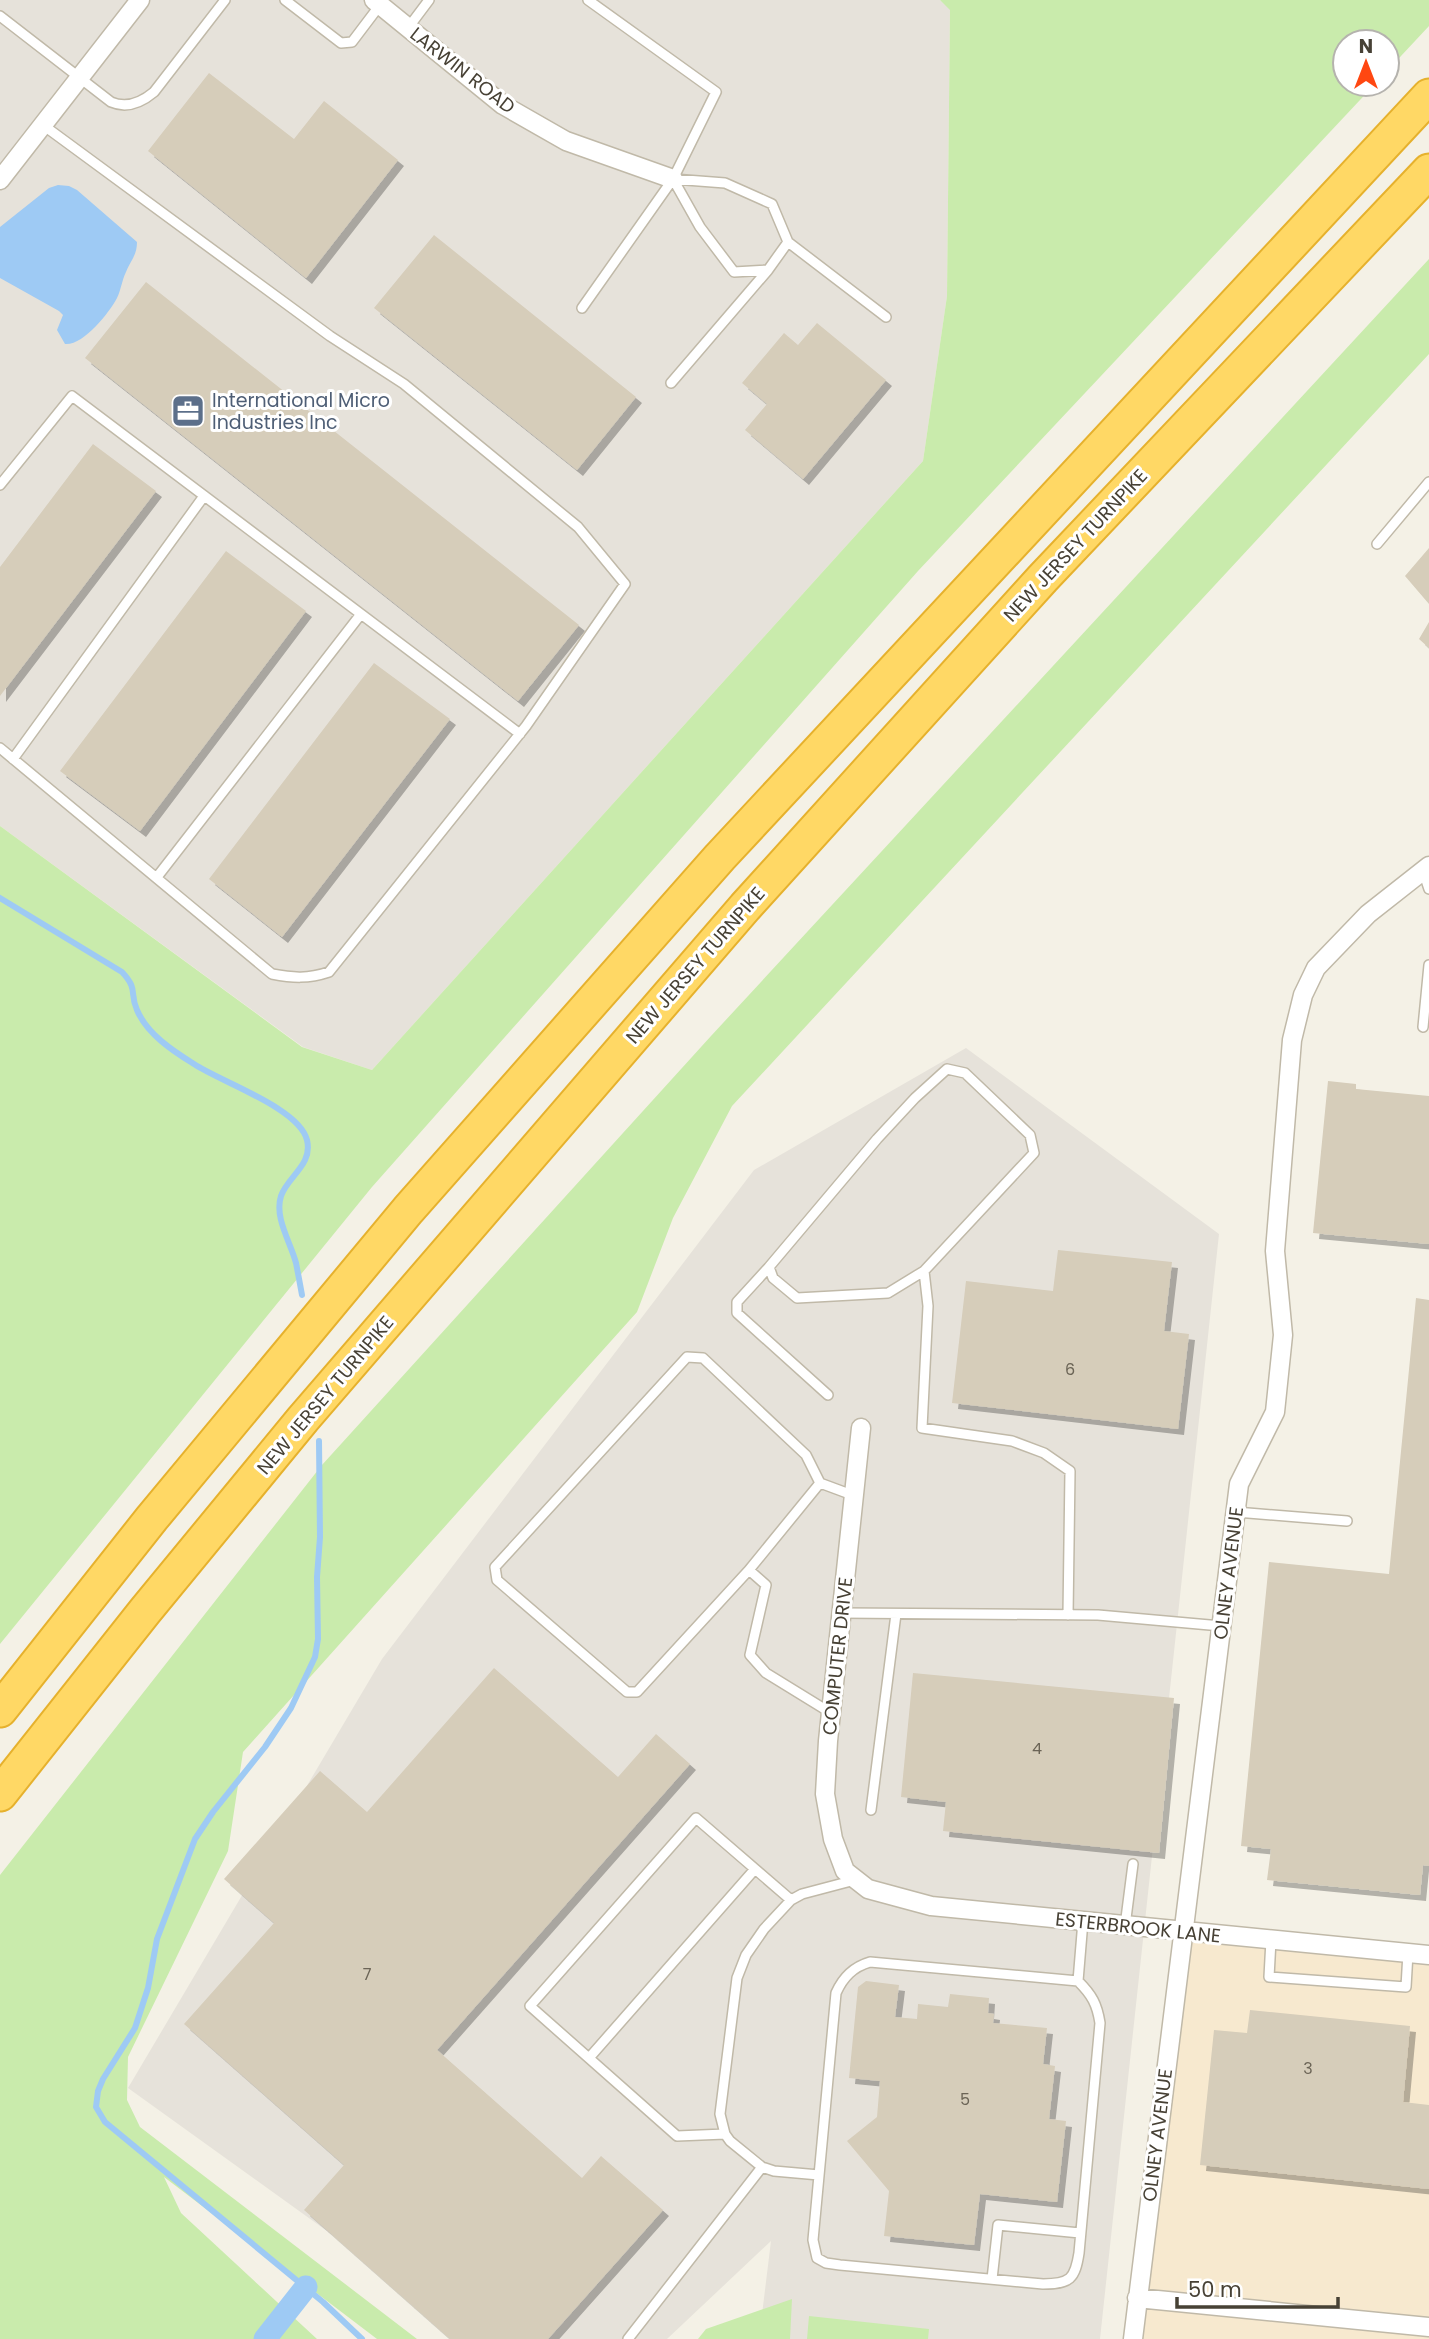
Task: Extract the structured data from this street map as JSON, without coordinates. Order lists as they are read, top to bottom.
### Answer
{
  "streets": {
    "highway": ["NEW JERSEY TURNPIKE"],
    "street": [
      "LARWIN ROAD",
      "OLNEY AVENUE",
      "COMPUTER DRIVE",
      "ESTERBROOK LANE"
    ]
  },
  "crossings": [
    ["OLNEY AVENUE", "ESTERBROOK LANE"],
    ["COMPUTER DRIVE", "ESTERBROOK LANE"]
  ],
  "places": {
    "office": ["International Micro Industries Inc"]
  },
  "house_numbers": [
    "6",
    "4",
    "7",
    "3",
    "5"
  ],
  "scale_bar": "50 m",
  "north": "top"
}
